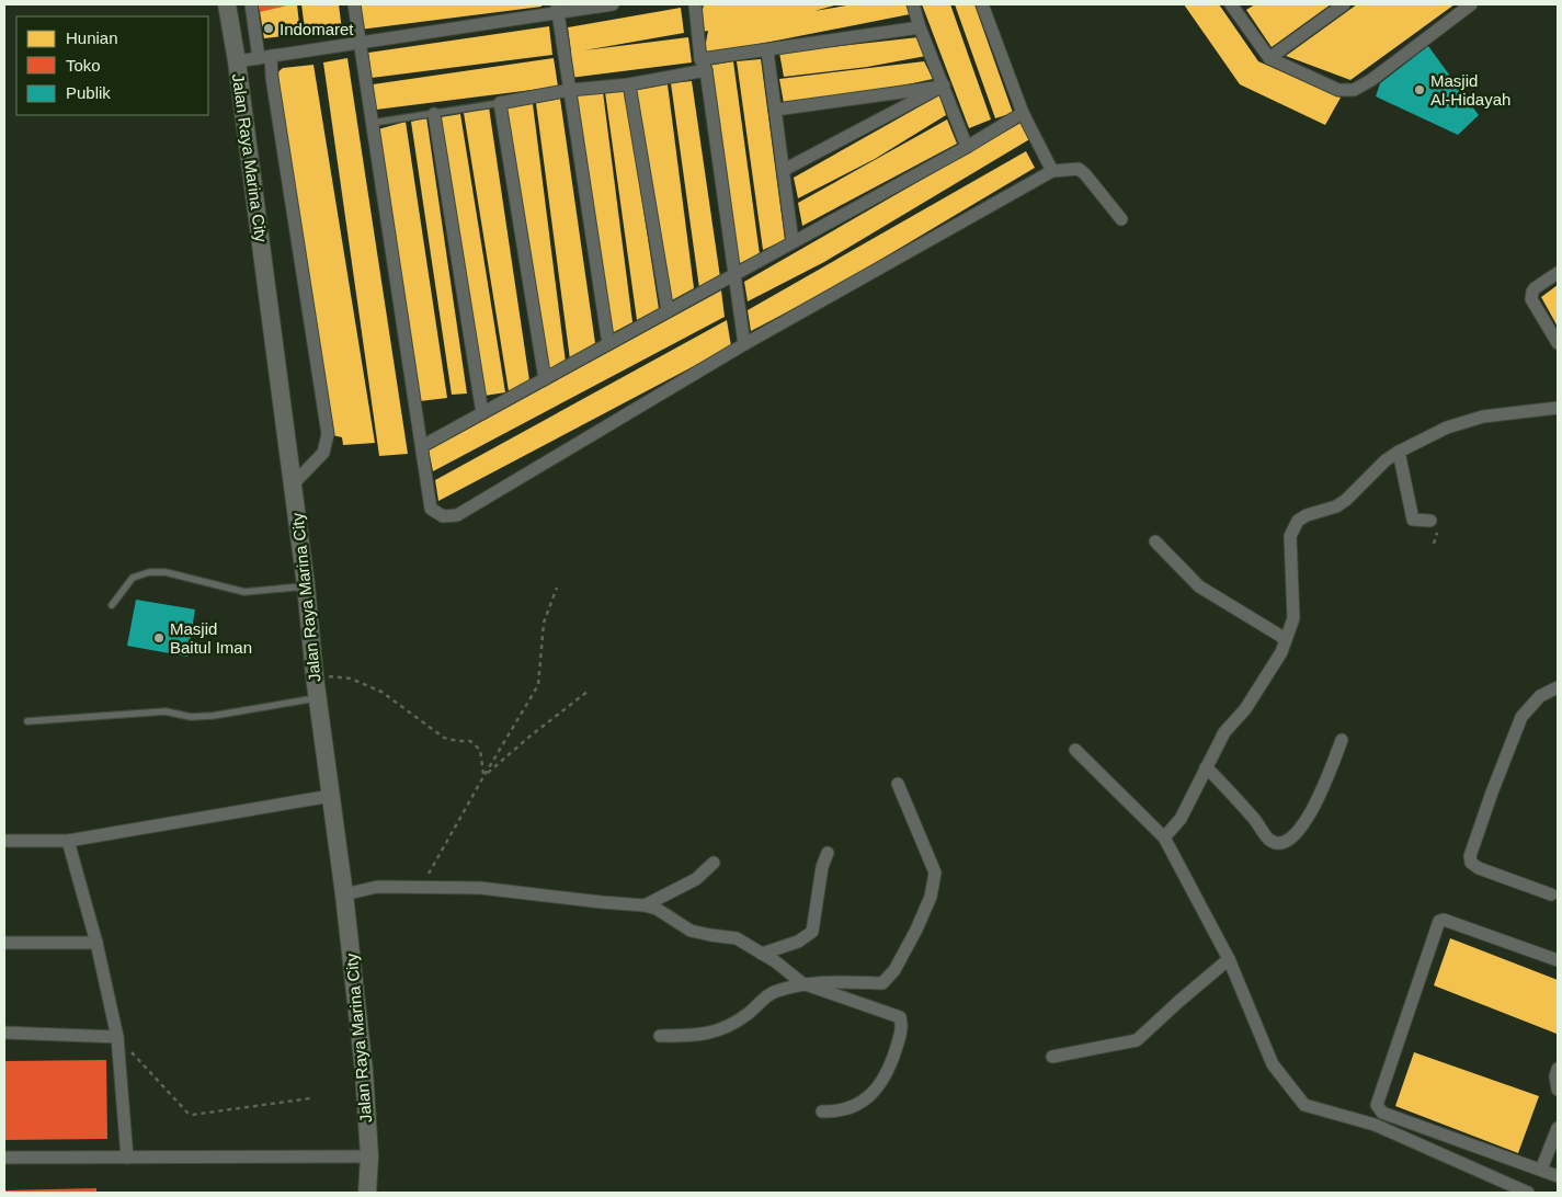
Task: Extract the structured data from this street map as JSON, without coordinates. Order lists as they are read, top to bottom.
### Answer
{
  "streets": {
    "main road": ["Jalan Raya Marina City"]
  },
  "places": ["Indomaret", "Masjid Al-Hidayah", "Masjid Baitul Iman"],
  "legend": ["Hunian", "Toko", "Publik"]
}
